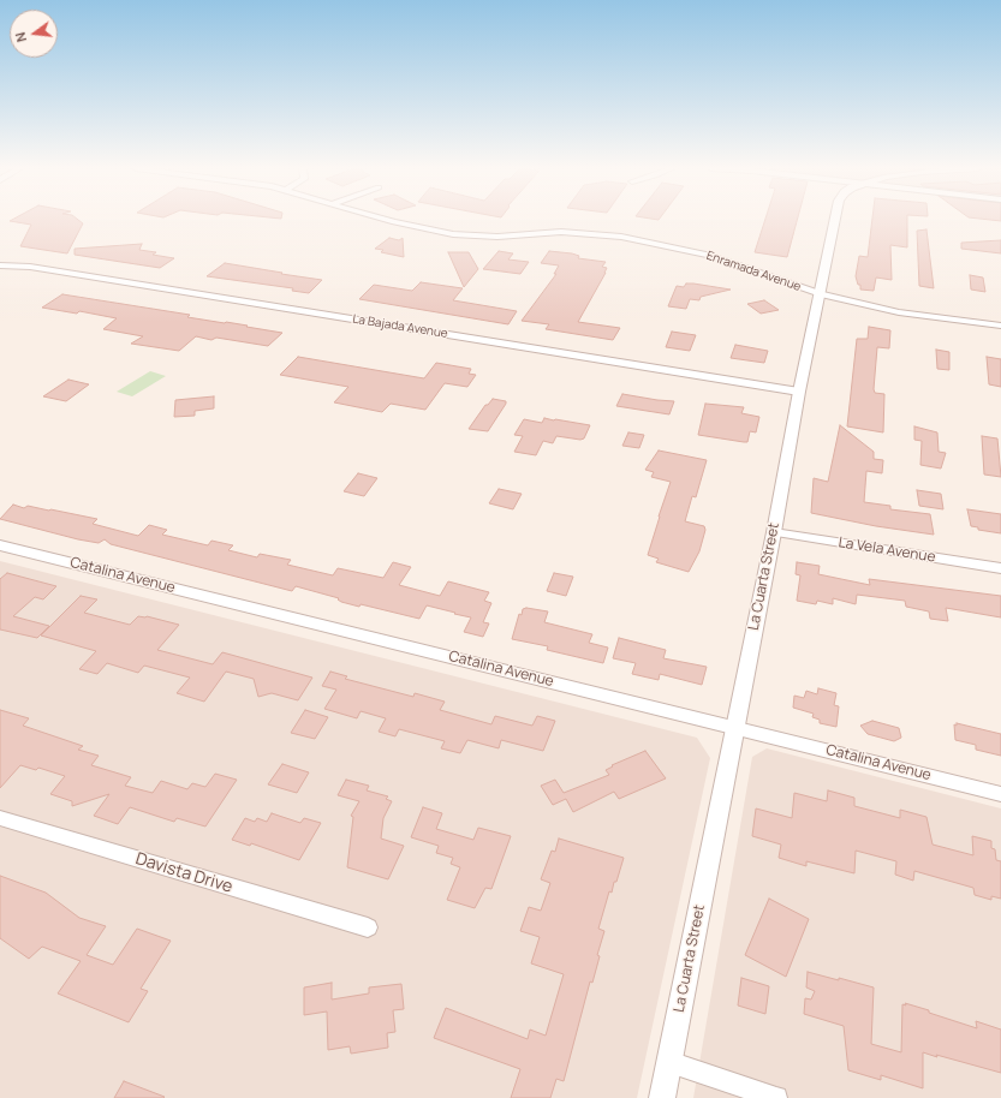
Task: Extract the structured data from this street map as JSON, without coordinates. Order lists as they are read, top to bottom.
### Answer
{
  "streets": {
    "street": [
      "Enramada Avenue",
      "La Bajada Avenue",
      "La Vela Avenue",
      "Catalina Avenue",
      "La Cuarta Street",
      "Davista Drive"
    ]
  },
  "crossings": [
    ["Enramada Avenue", "La Cuarta Street"],
    ["La Bajada Avenue", "La Cuarta Street"],
    ["La Vela Avenue", "La Cuarta Street"],
    ["Catalina Avenue", "La Cuarta Street"]
  ],
  "north": "left"
}
